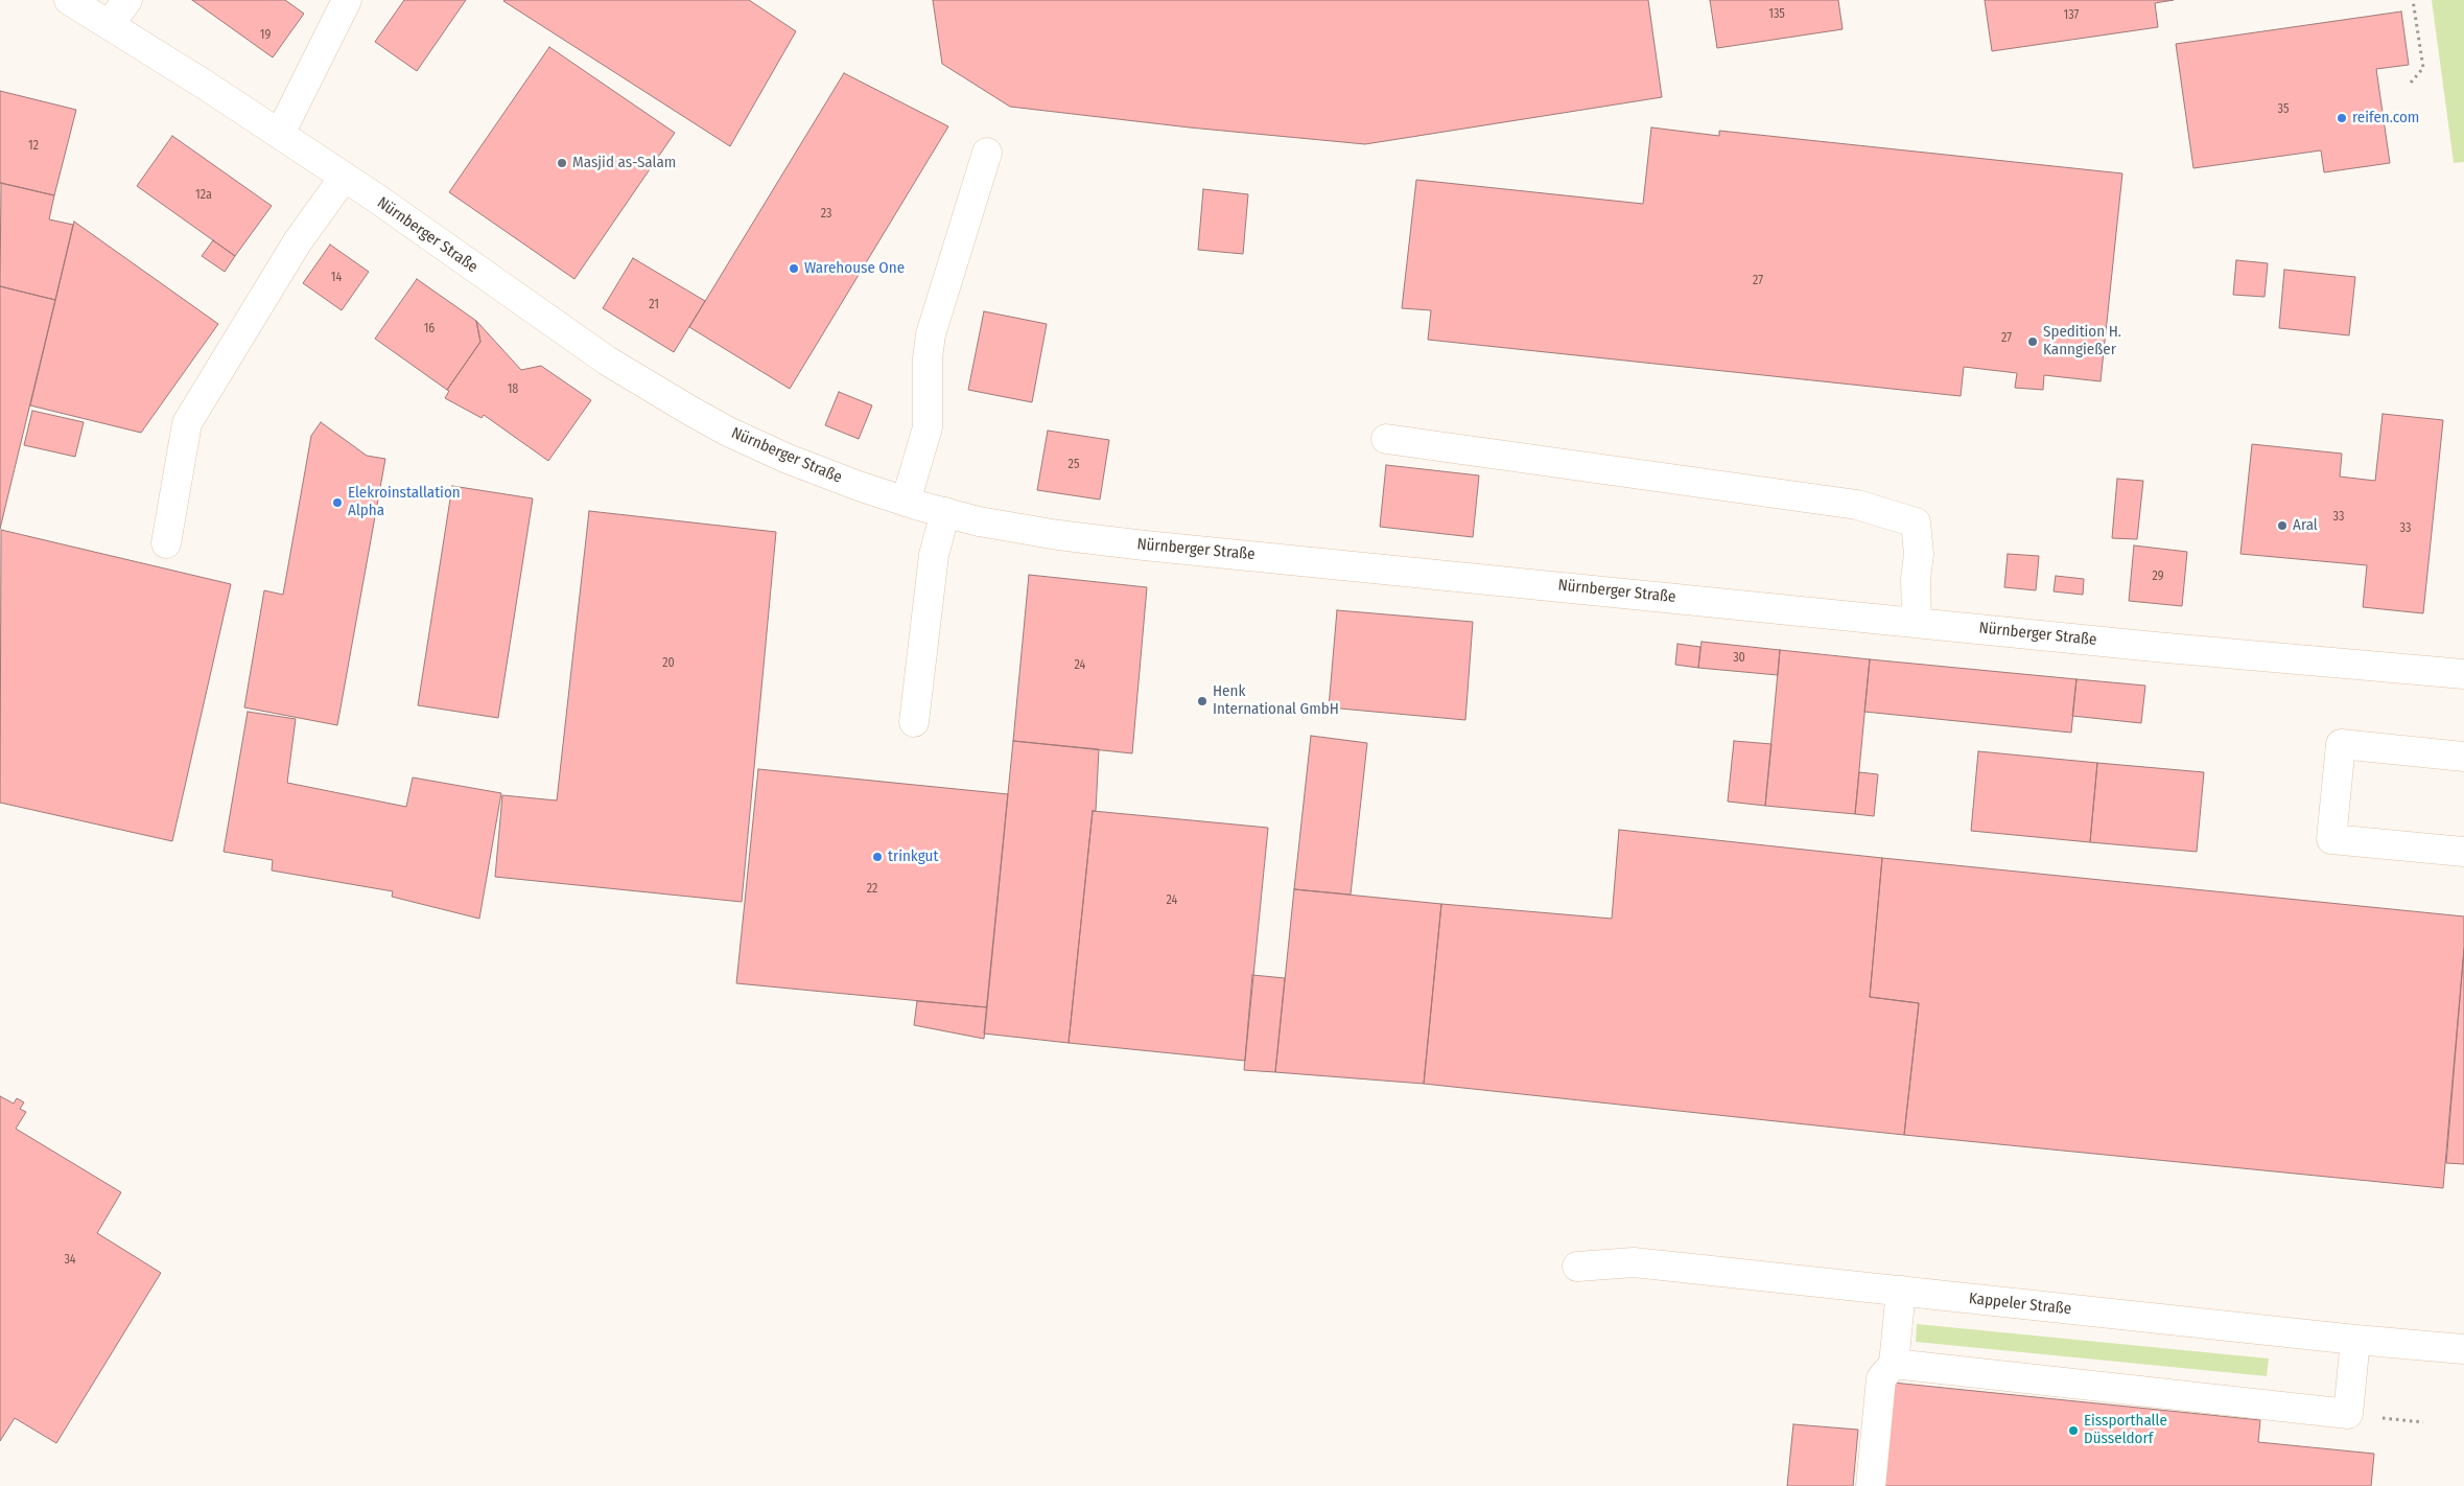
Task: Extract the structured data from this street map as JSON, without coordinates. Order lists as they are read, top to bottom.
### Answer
{
  "streets": {
    "street": ["Nürnberger Straße", "Kappeler Straße"]
  },
  "places": [
    "reifen.com",
    "Masjid as-Salam",
    "Warehouse One",
    "Spedition H. Kanngießer",
    "Elekroinstallation Alpha",
    "Aral",
    "Henk International GmbH",
    "trinkgut",
    "Eissporthalle Düsseldorf"
  ],
  "house_numbers": [
    "135",
    "137",
    "19",
    "35",
    "12",
    "12a",
    "23",
    "14",
    "27",
    "21",
    "16",
    "27",
    "18",
    "25",
    "33",
    "33",
    "29",
    "30",
    "20",
    "24",
    "22",
    "24",
    "34"
  ]
}
